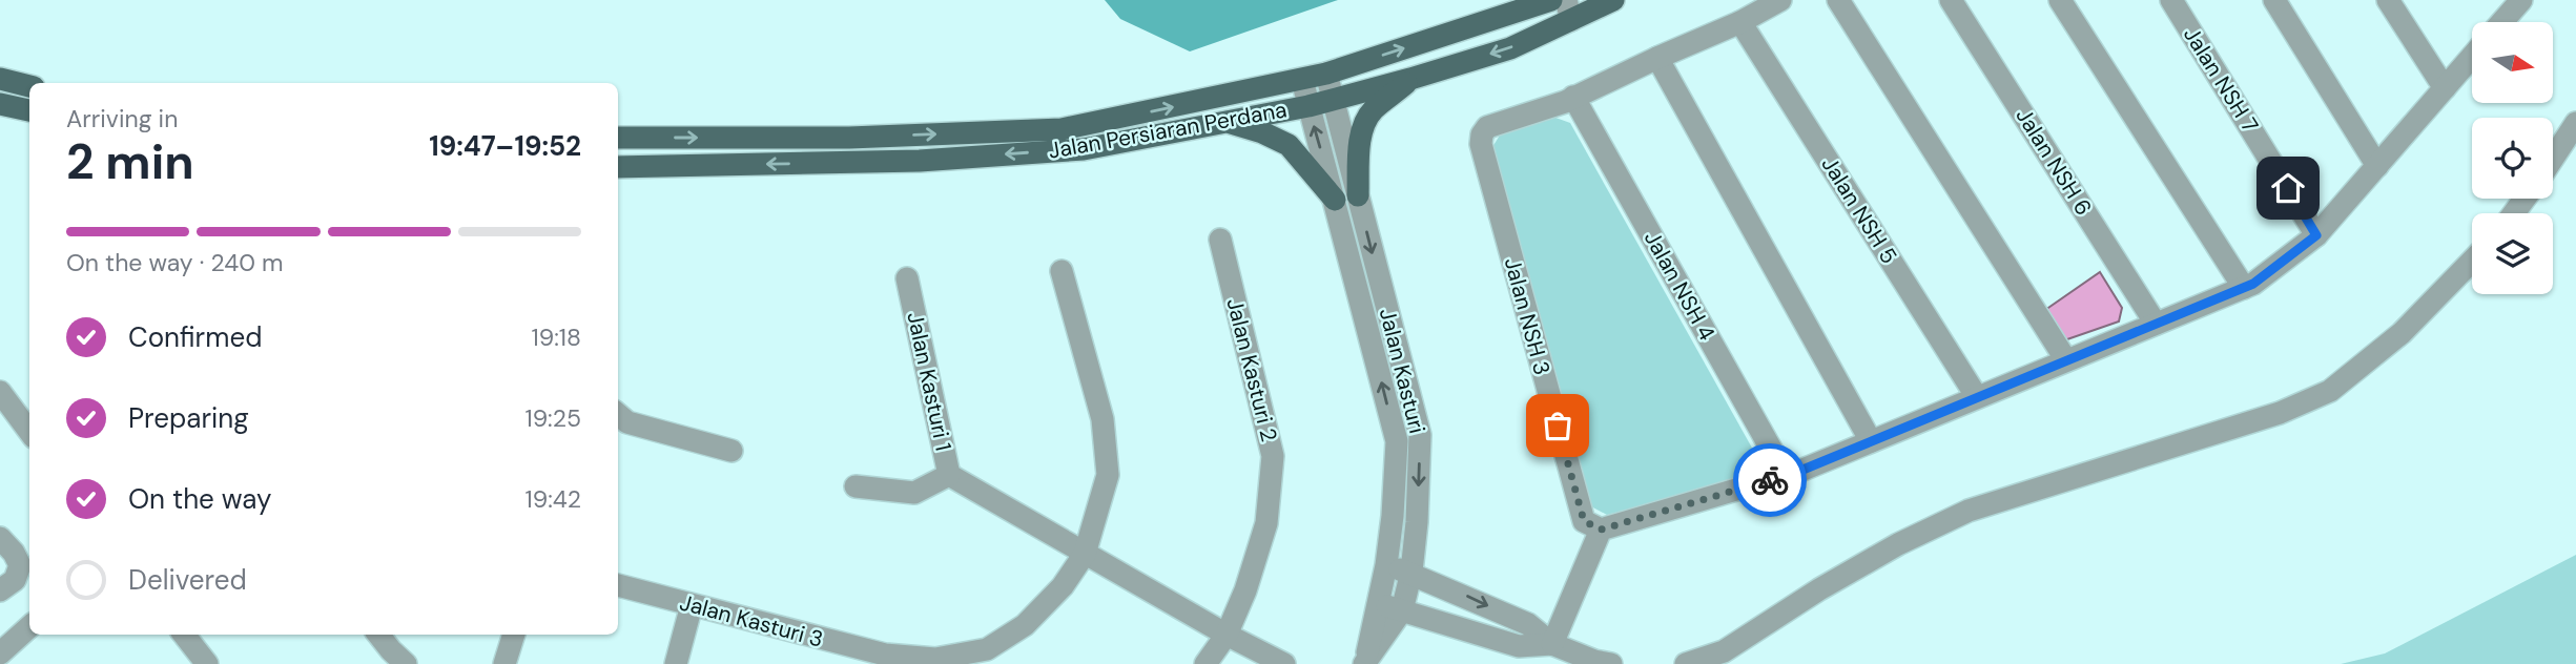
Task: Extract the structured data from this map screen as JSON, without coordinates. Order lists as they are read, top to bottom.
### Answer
{
  "streets": {
    "main road": ["Jalan Persiaran Perdana"],
    "street": [
      "Jalan NSH 7",
      "Jalan NSH 6",
      "Jalan NSH 5",
      "Jalan NSH 4",
      "Jalan NSH 3",
      "Jalan Kasturi 2",
      "Jalan Kasturi",
      "Jalan Kasturi 1",
      "Jalan Kasturi 3"
    ]
  },
  "crossings": [
    ["Jalan Persiaran Perdana", "Jalan Kasturi"],
    ["Jalan NSH 4", "Jalan NSH 3"]
  ],
  "north": "right",
  "page": {
    "heading": ["2 min", "Arriving in", "19:47–19:52"],
    "bar": "On the way · 240 m",
    "list": [
      ["Confirmed", "19:18"],
      ["Preparing", "19:25"],
      ["On the way", "19:42"],
      "Delivered"
    ]
  }
}
